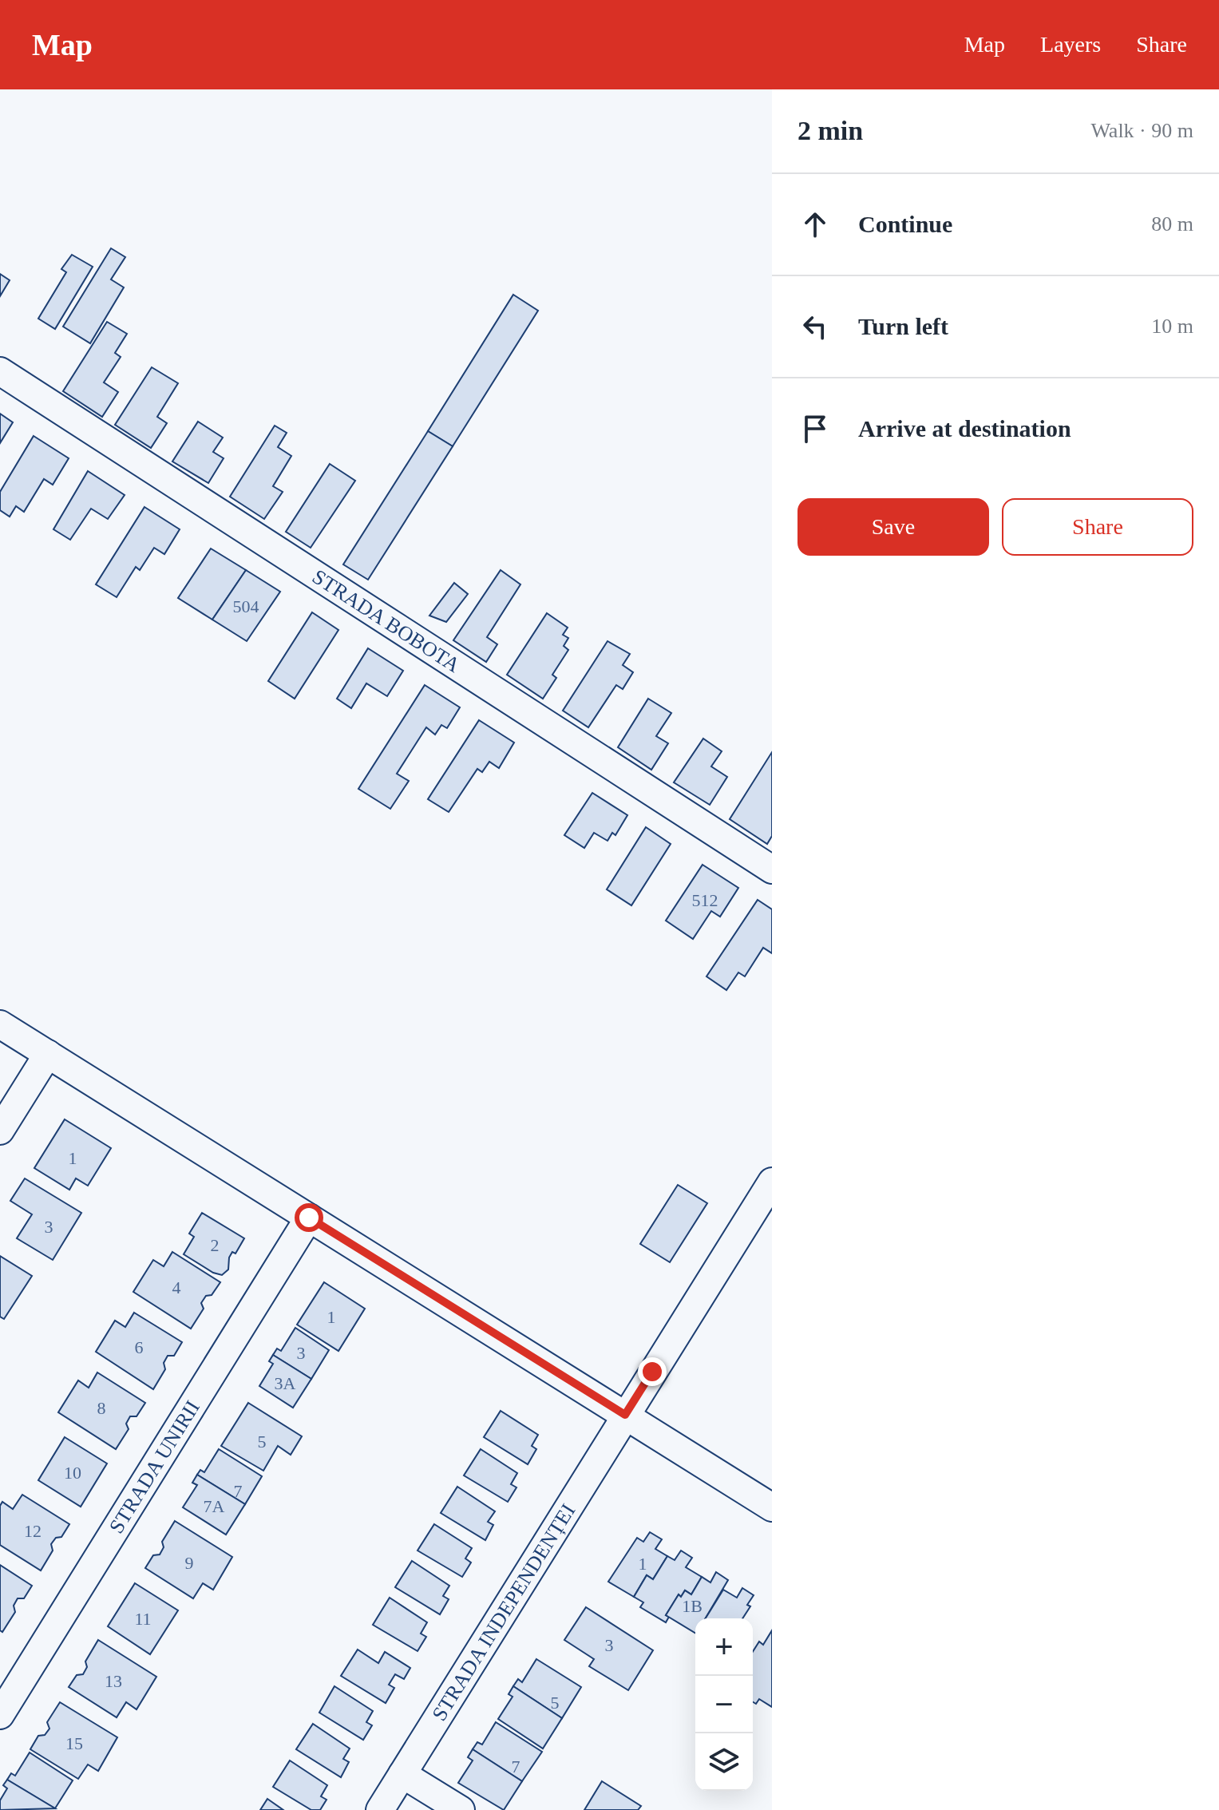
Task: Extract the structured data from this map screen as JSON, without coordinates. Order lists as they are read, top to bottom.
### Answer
{
  "streets": {
    "street": ["STRADA BOBOTA", "STRADA UNIRII", "STRADA INDEPENDENȚEI"]
  },
  "house_numbers": [
    "504",
    "512",
    "1",
    "3",
    "2",
    "4",
    "1",
    "6",
    "3",
    "3A",
    "8",
    "5",
    "10",
    "7",
    "7A",
    "12",
    "9",
    "1",
    "1B",
    "11",
    "3",
    "13",
    "5",
    "15",
    "7"
  ],
  "page": {
    "header": "Map",
    "nav": ["Map", "Layers", "Share"],
    "heading": ["2 min", "Walk · 90 m"],
    "list": [
      ["Continue", "80 m"],
      ["Turn left", "10 m"],
      "Arrive at destination"
    ],
    "buttons": ["Save", "Share"],
    "map_buttons": ["+", "−"]
  }
}
